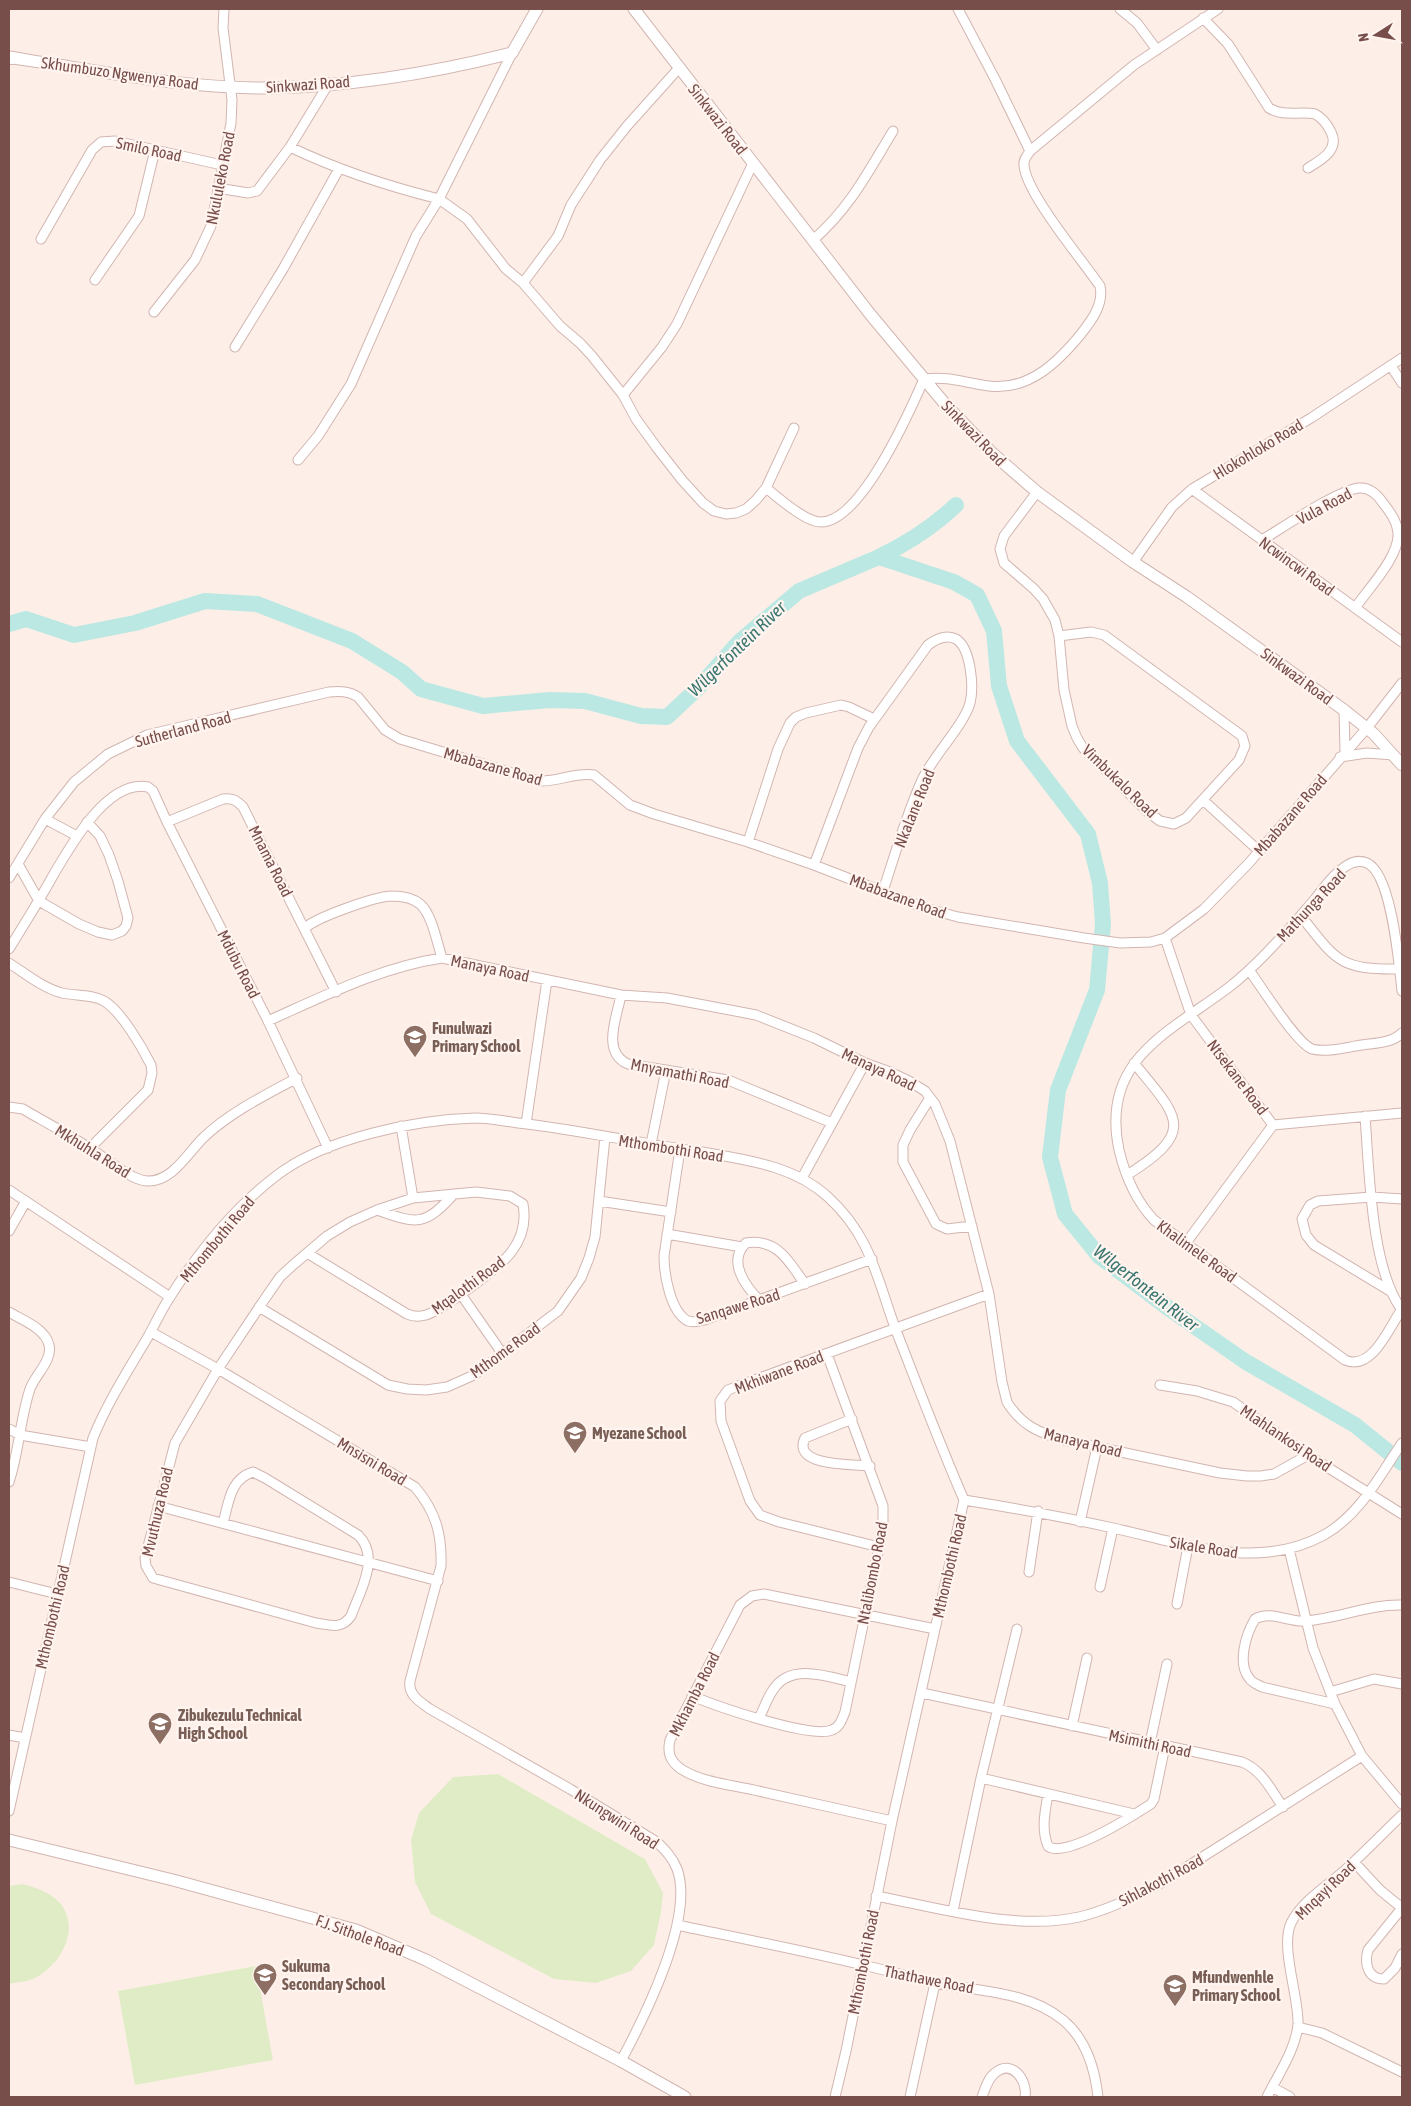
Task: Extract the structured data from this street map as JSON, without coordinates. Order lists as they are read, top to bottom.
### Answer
{
  "streets": {
    "street": [
      "Skhumbuzo Ngwenya Road",
      "Sinkwazi Road",
      "Smilo Road",
      "Nkululeko Road",
      "Hlokohloko Road",
      "Vula Road",
      "Ncwincwi Road",
      "Sutherland Road",
      "Mbabazane Road",
      "Vimbukalo Road",
      "Nkalane Road",
      "Mnama Road",
      "Mathunga Road",
      "Mdubu Road",
      "Manaya Road",
      "Mnyamathi Road",
      "Ntsekane Road",
      "Mthombothi Road",
      "Mkhuhla Road",
      "Khalimele Road",
      "Mqalothi Road",
      "Sanqawe Road",
      "Mthome Road",
      "Mkhiwane Road",
      "Mlahlankosi Road",
      "Mnsisni Road",
      "Mvuthuza Road",
      "Sikale Road",
      "Ntalibombo Road",
      "Mkhamba Road",
      "Msimithi Road",
      "Nkungwini Road",
      "Sihlakothi Road",
      "Mnqayi Road",
      "F.J. Sithole Road",
      "Thathawe Road"
    ]
  },
  "crossings": [
    ["Skhumbuzo Ngwenya Road", "Sinkwazi Road"],
    ["Skhumbuzo Ngwenya Road", "Nkululeko Road"],
    ["Sinkwazi Road", "Nkululeko Road"],
    ["Sinkwazi Road", "Hlokohloko Road"],
    ["Sinkwazi Road", "Mbabazane Road"],
    ["Sinkwazi Road", "Vimbukalo Road"],
    ["Smilo Road", "Nkululeko Road"],
    ["Hlokohloko Road", "Ncwincwi Road"],
    ["Vula Road", "Ncwincwi Road"],
    ["Sutherland Road", "Mbabazane Road"],
    ["Mbabazane Road", "Nkalane Road"],
    ["Mbabazane Road", "Ntsekane Road"],
    ["Mnama Road", "Mdubu Road"],
    ["Mnama Road", "Manaya Road"],
    ["Mathunga Road", "Ntsekane Road"],
    ["Mathunga Road", "Khalimele Road"],
    ["Mdubu Road", "Manaya Road"],
    ["Mdubu Road", "Mthombothi Road"],
    ["Mdubu Road", "Mkhuhla Road"],
    ["Manaya Road", "Mnyamathi Road"],
    ["Manaya Road", "Mkhiwane Road"],
    ["Manaya Road", "Mlahlankosi Road"],
    ["Ntsekane Road", "Khalimele Road"],
    ["Mthombothi Road", "Sanqawe Road"],
    ["Mthombothi Road", "Mthome Road"],
    ["Mthombothi Road", "Mkhiwane Road"],
    ["Mthombothi Road", "Mnsisni Road"],
    ["Mthombothi Road", "Sikale Road"],
    ["Mthombothi Road", "Mkhamba Road"],
    ["Mthombothi Road", "Msimithi Road"],
    ["Mthombothi Road", "Sihlakothi Road"],
    ["Mthombothi Road", "Thathawe Road"],
    ["Mqalothi Road", "Mvuthuza Road"],
    ["Mthome Road", "Mvuthuza Road"],
    ["Mkhiwane Road", "Ntalibombo Road"],
    ["Mlahlankosi Road", "Sikale Road"],
    ["Mnsisni Road", "Mvuthuza Road"],
    ["Mnsisni Road", "Nkungwini Road"],
    ["Ntalibombo Road", "Mkhamba Road"],
    ["Msimithi Road", "Sihlakothi Road"],
    ["Nkungwini Road", "F.J. Sithole Road"],
    ["Nkungwini Road", "Thathawe Road"]
  ],
  "water": ["Wilgerfontein River"],
  "places": {
    "school or university": [
      "Funulwazi Primary School",
      "Myezane School",
      "Zibukezulu Technical High School",
      "Sukuma Secondary School",
      "Mfundwenhle Primary School"
    ]
  },
  "north": "left"
}
